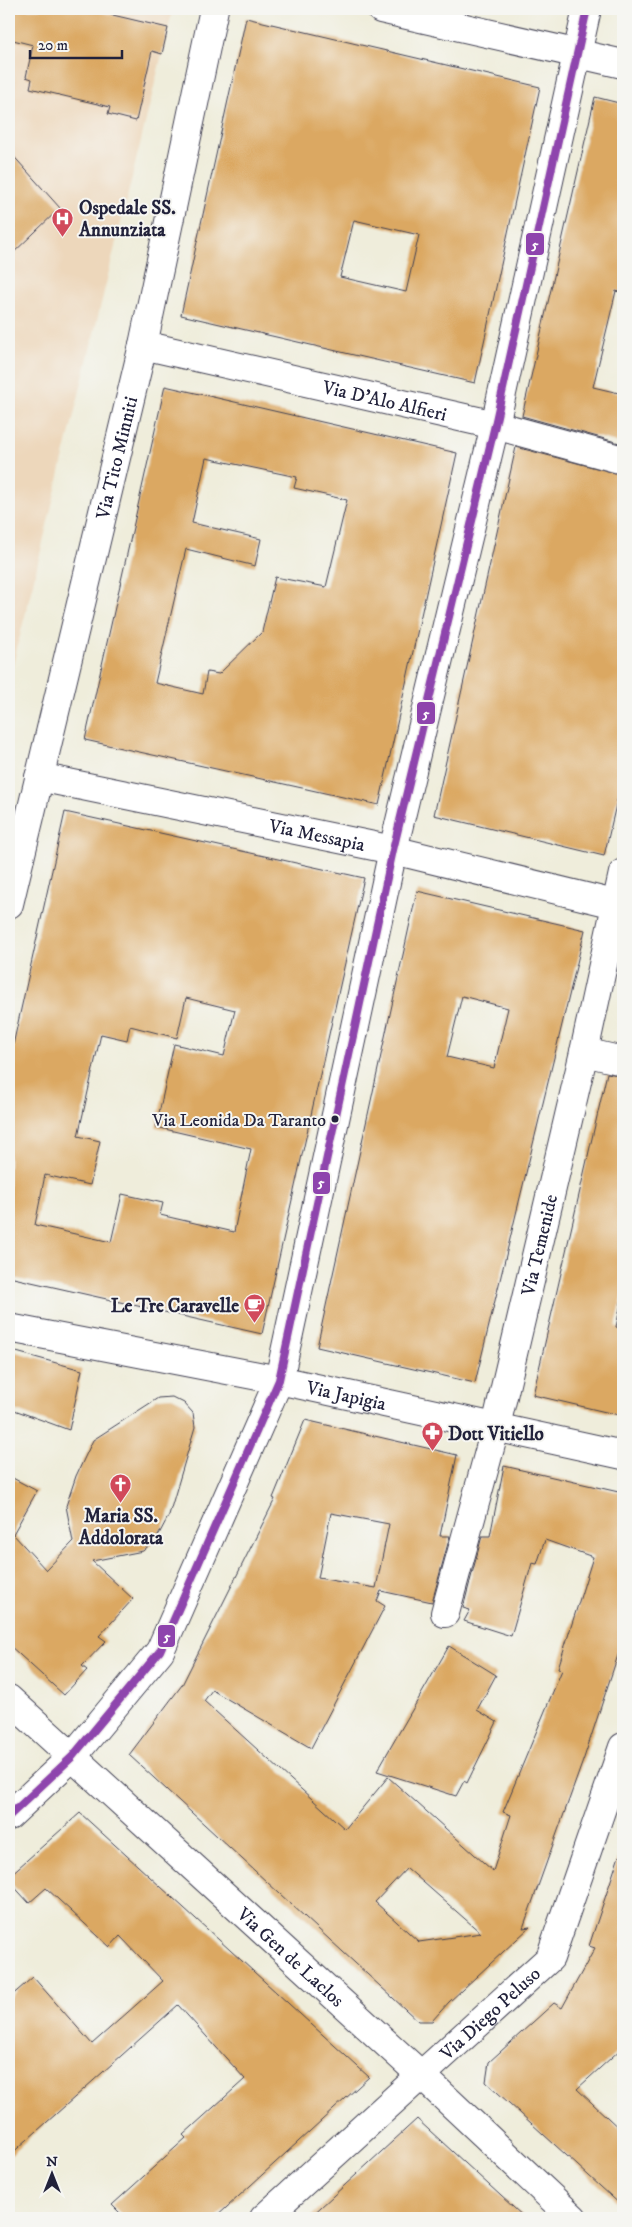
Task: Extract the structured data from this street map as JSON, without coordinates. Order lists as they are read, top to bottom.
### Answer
{
  "streets": {
    "street": [
      "Via D'Alo Alfieri",
      "Via Tito Minniti",
      "Via Messapia",
      "Via Temenide",
      "Via Japigia",
      "Via Gen de Laclos",
      "Via Diego Peluso"
    ]
  },
  "crossings": [
    ["Via D'Alo Alfieri", "Via Tito Minniti"],
    ["Via Tito Minniti", "Via Messapia"],
    ["Via Messapia", "Via Temenide"],
    ["Via Temenide", "Via Japigia"],
    ["Via Gen de Laclos", "Via Diego Peluso"]
  ],
  "places": {
    "hospital": ["Ospedale SS. Annunziata"],
    "other": ["Via Leonida Da Taranto"],
    "cafe": ["Le Tre Caravelle"],
    "pharmacy": ["Dott Vitiello"],
    "church": ["Maria SS. Addolorata"]
  },
  "lines": ["transit line 5"],
  "scale_bar": "20 m",
  "north": "top"
}
